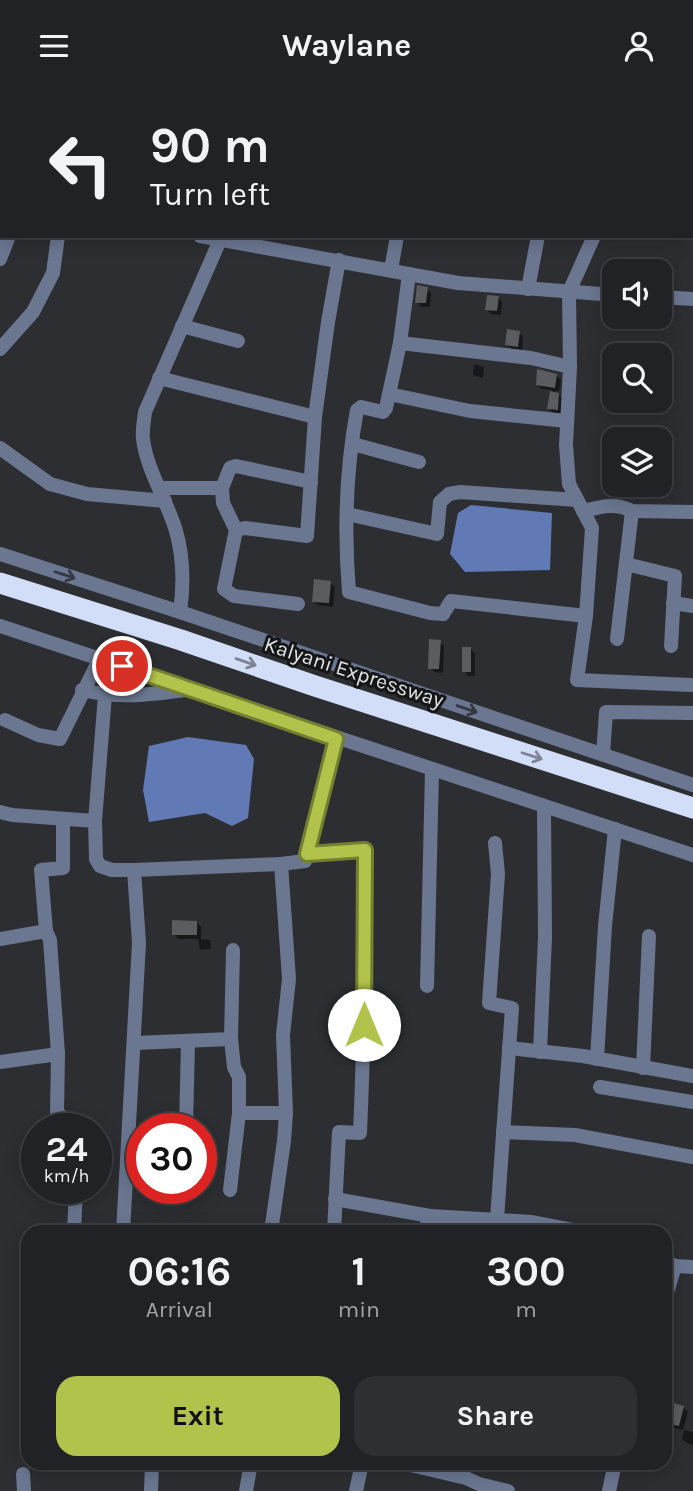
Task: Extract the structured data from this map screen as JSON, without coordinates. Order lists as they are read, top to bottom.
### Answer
{
  "streets": {
    "highway": ["Kalyani Expressway"]
  },
  "one_way": ["Kalyani Expressway"],
  "page": {
    "header": "Waylane",
    "turn": ["90 m", "Turn left"],
    "speed": "24 km/h",
    "limit": "30",
    "eta": [
      "06:16",
      "Arrival",
      "1",
      "min",
      "300",
      "m"
    ],
    "buttons": ["Exit", "Share"]
  }
}
